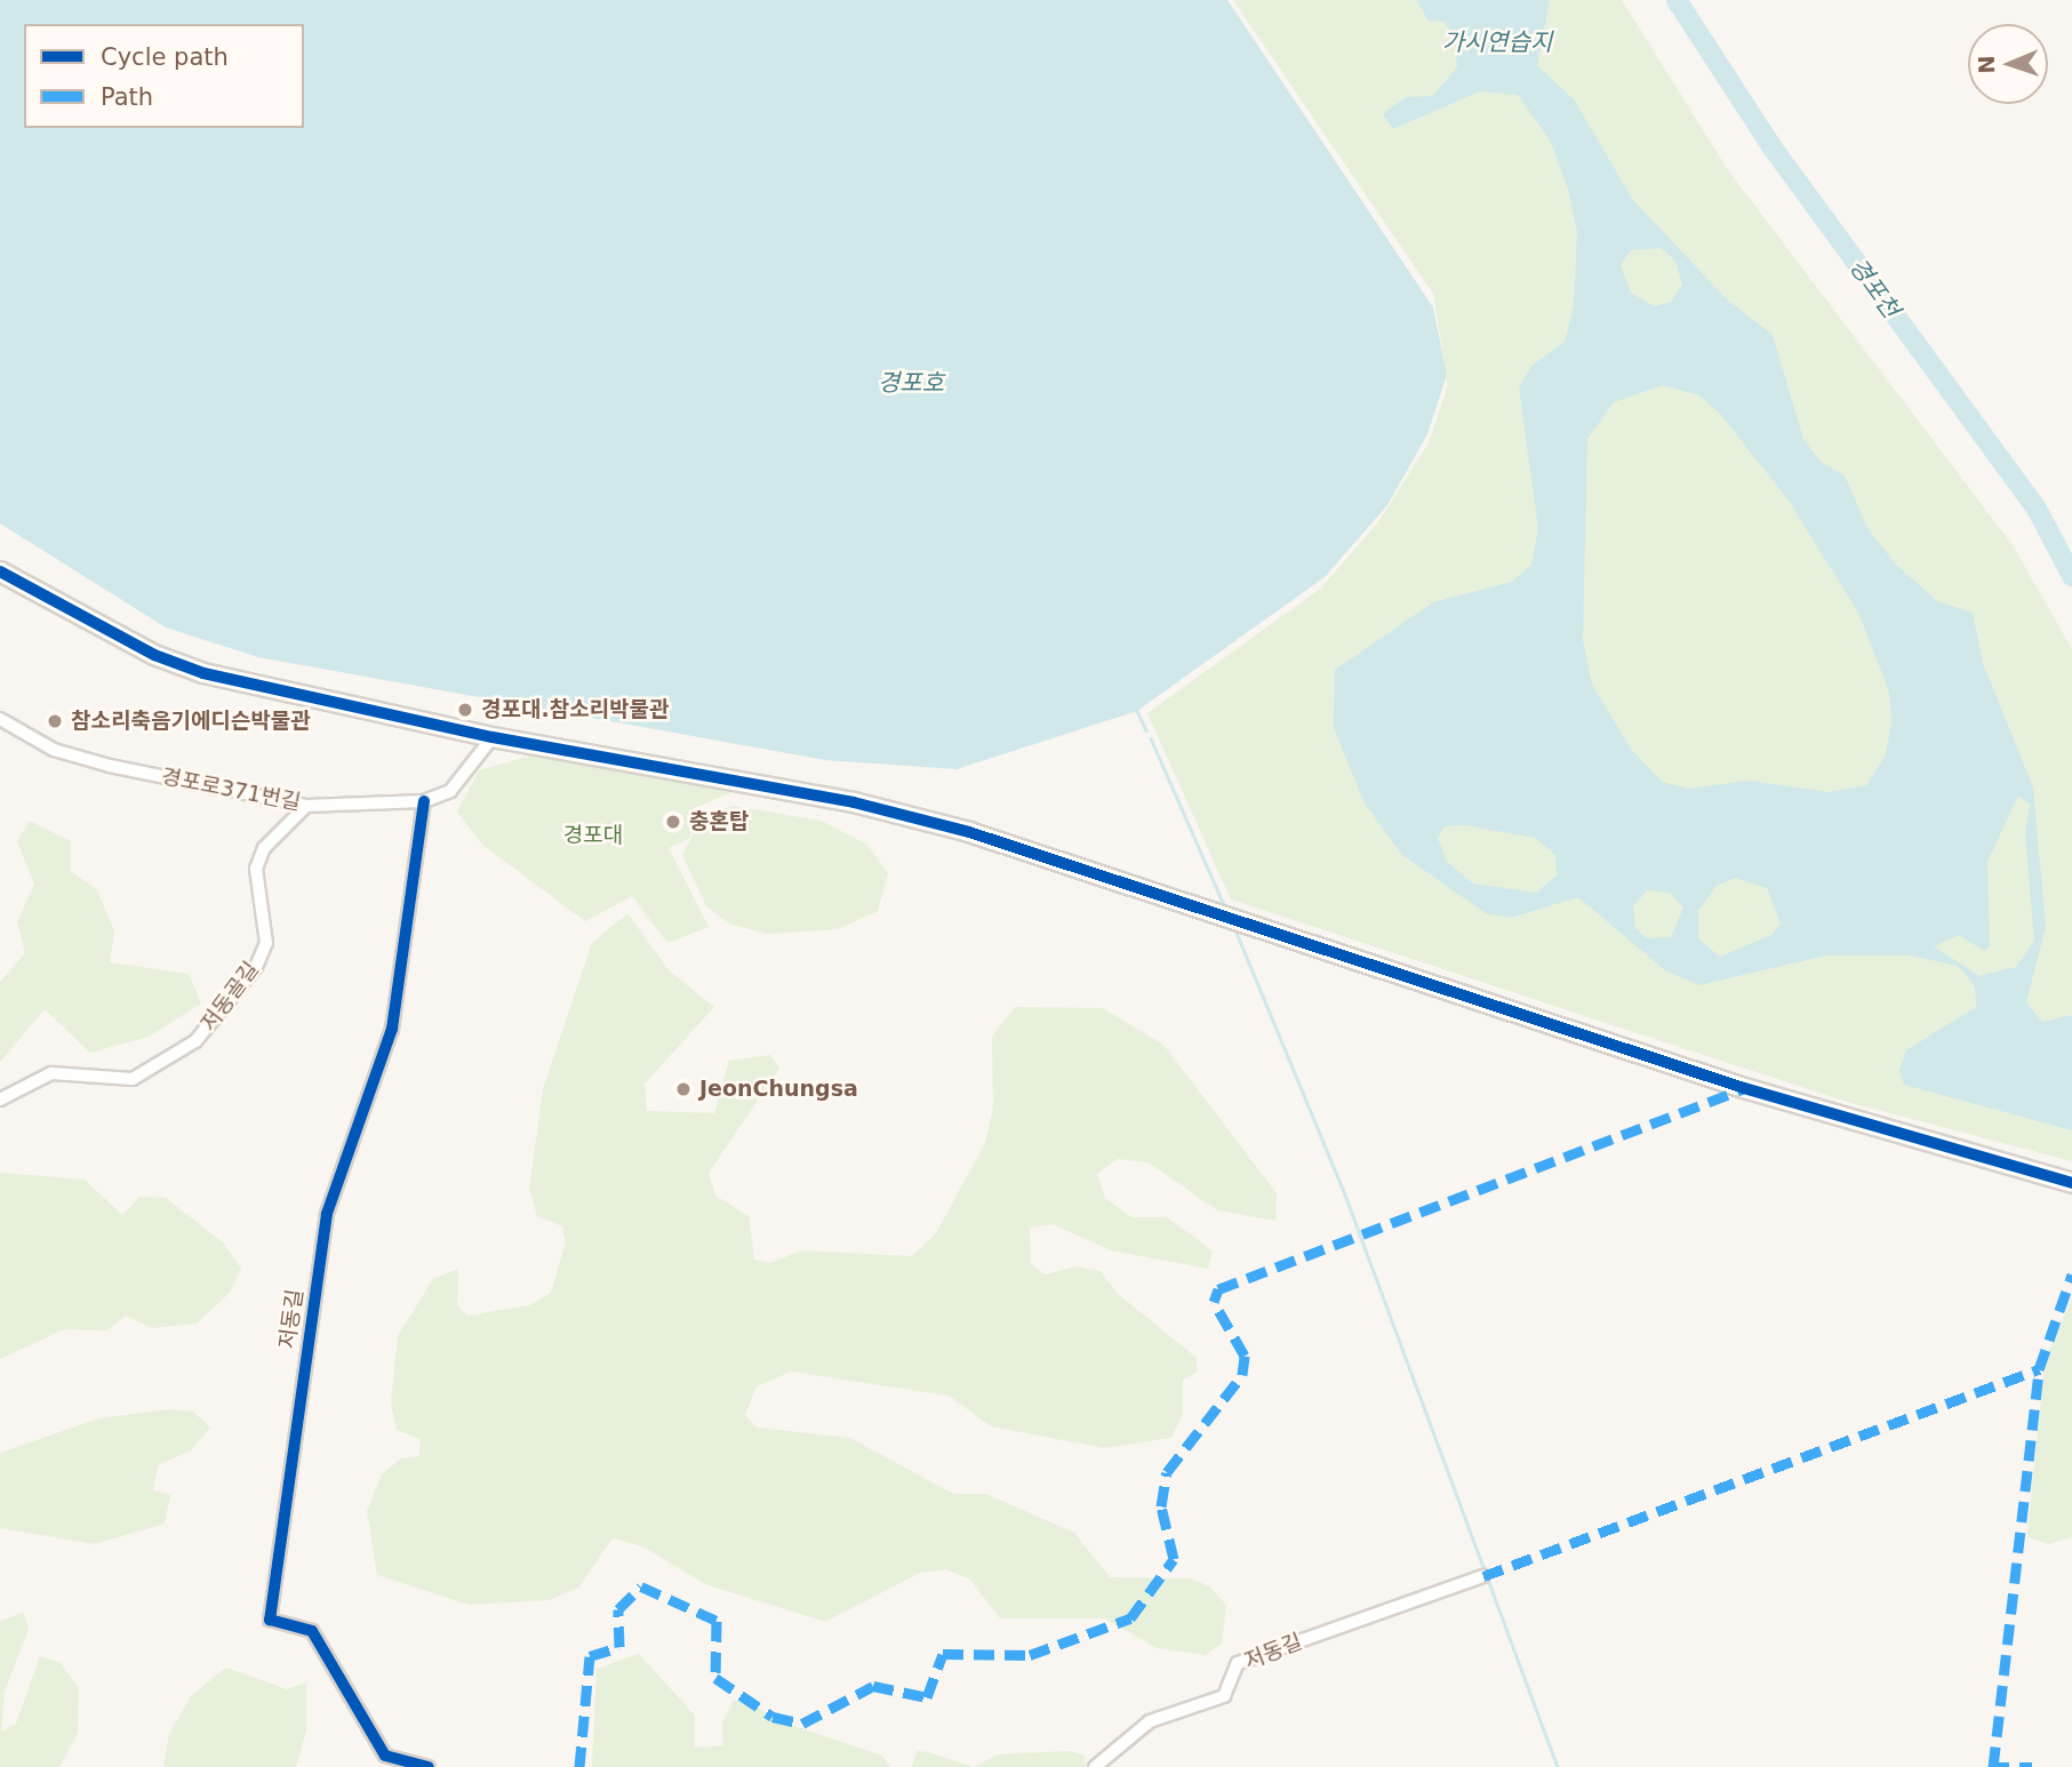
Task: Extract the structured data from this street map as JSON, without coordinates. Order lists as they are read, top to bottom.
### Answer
{
  "streets": {
    "street": ["경포로371번길", "저동골길", "저동길"]
  },
  "crossings": [
    ["경포로371번길", "저동골길"],
    ["경포로371번길", "저동길"]
  ],
  "water": ["가시연습지", "경포천", "경포호"],
  "parks": ["경포대"],
  "places": [
    "경포대.참소리박물관",
    "참소리축음기에디슨박물관",
    "충혼탑",
    "JeonChungsa"
  ],
  "legend": ["Cycle path", "Path"],
  "north": "left"
}
